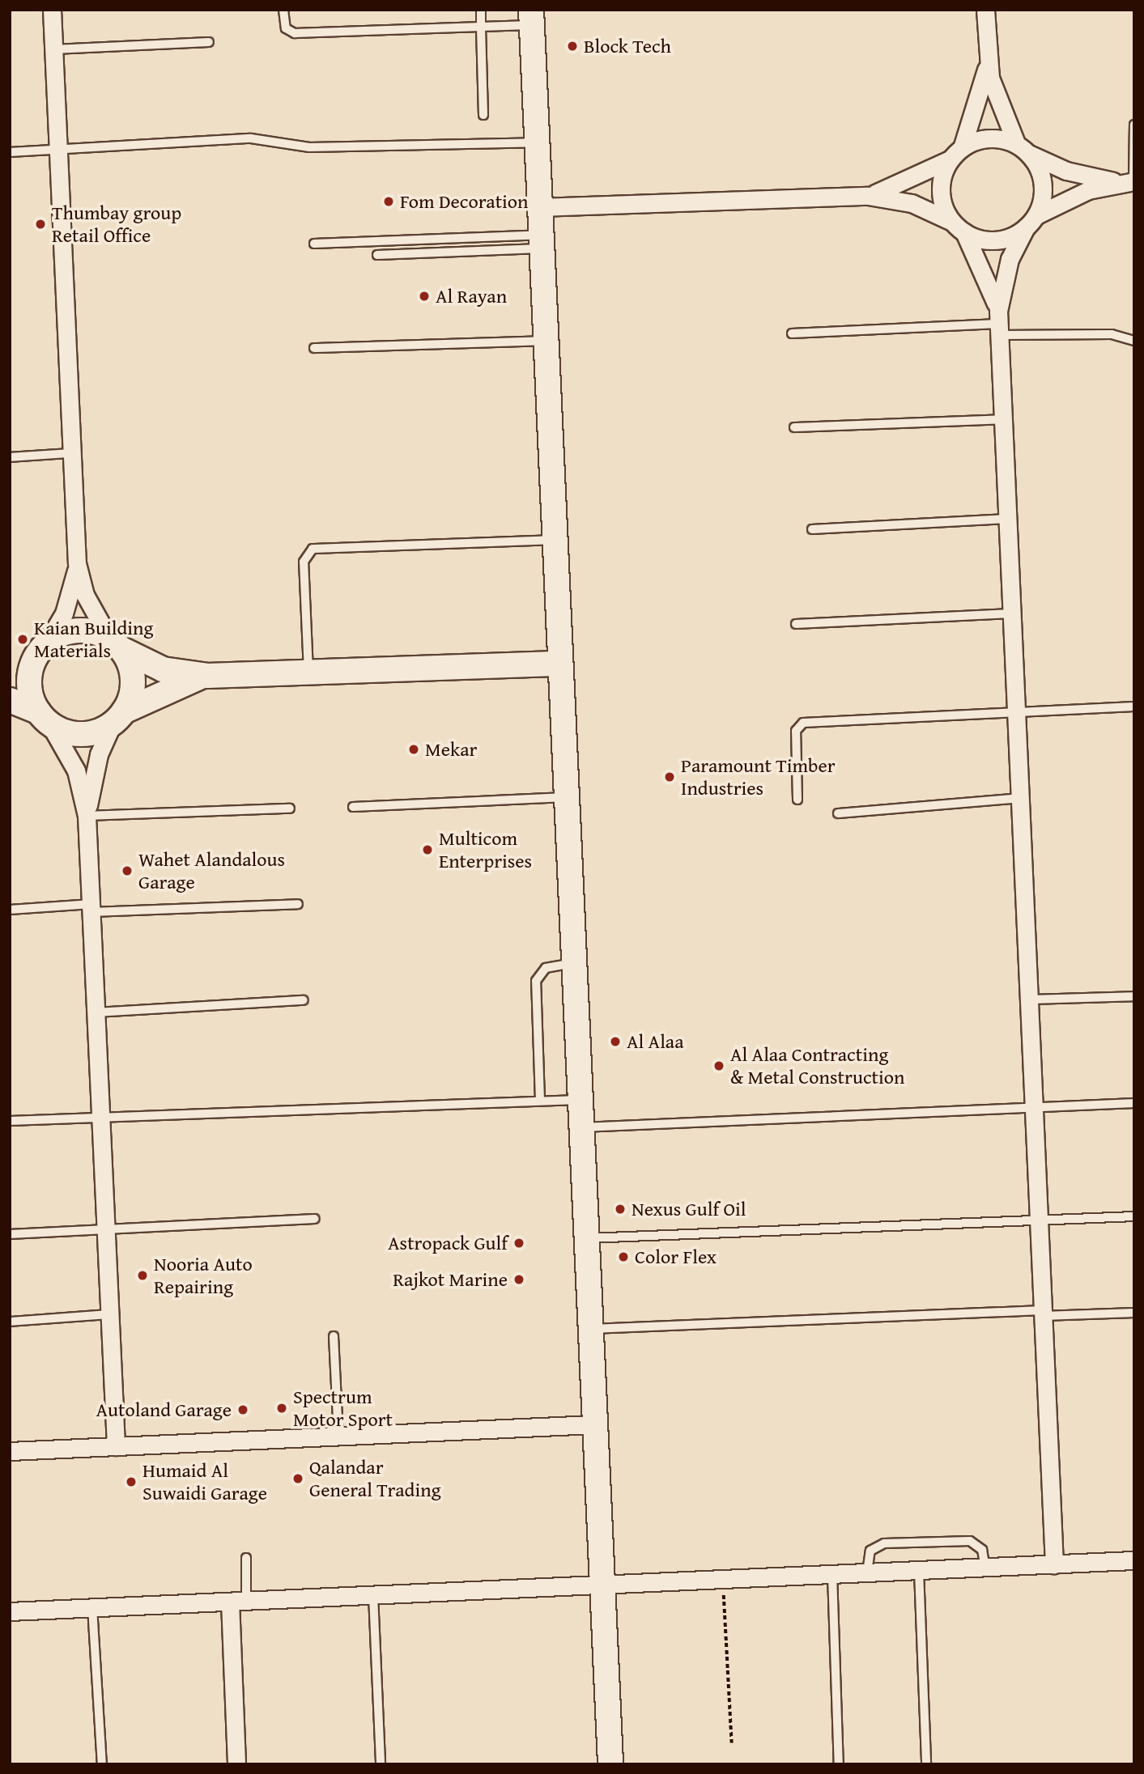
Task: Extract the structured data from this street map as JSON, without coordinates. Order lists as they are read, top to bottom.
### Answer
{
  "places": [
    "Block Tech",
    "Fom Decoration",
    "Thumbay group Retail Office",
    "Al Rayan",
    "Kaian Building Materials",
    "Mekar",
    "Paramount Timber Industries",
    "Multicom Enterprises",
    "Wahet Alandalous Garage",
    "Al Alaa",
    "Al Alaa Contracting & Metal Construction",
    "Nexus Gulf Oil",
    "Astropack Gulf",
    "Color Flex",
    "Nooria Auto Repairing",
    "Rajkot Marine",
    "Spectrum Motor Sport",
    "Autoland Garage",
    "Qalandar General Trading",
    "Humaid Al Suwaidi Garage"
  ]
}
